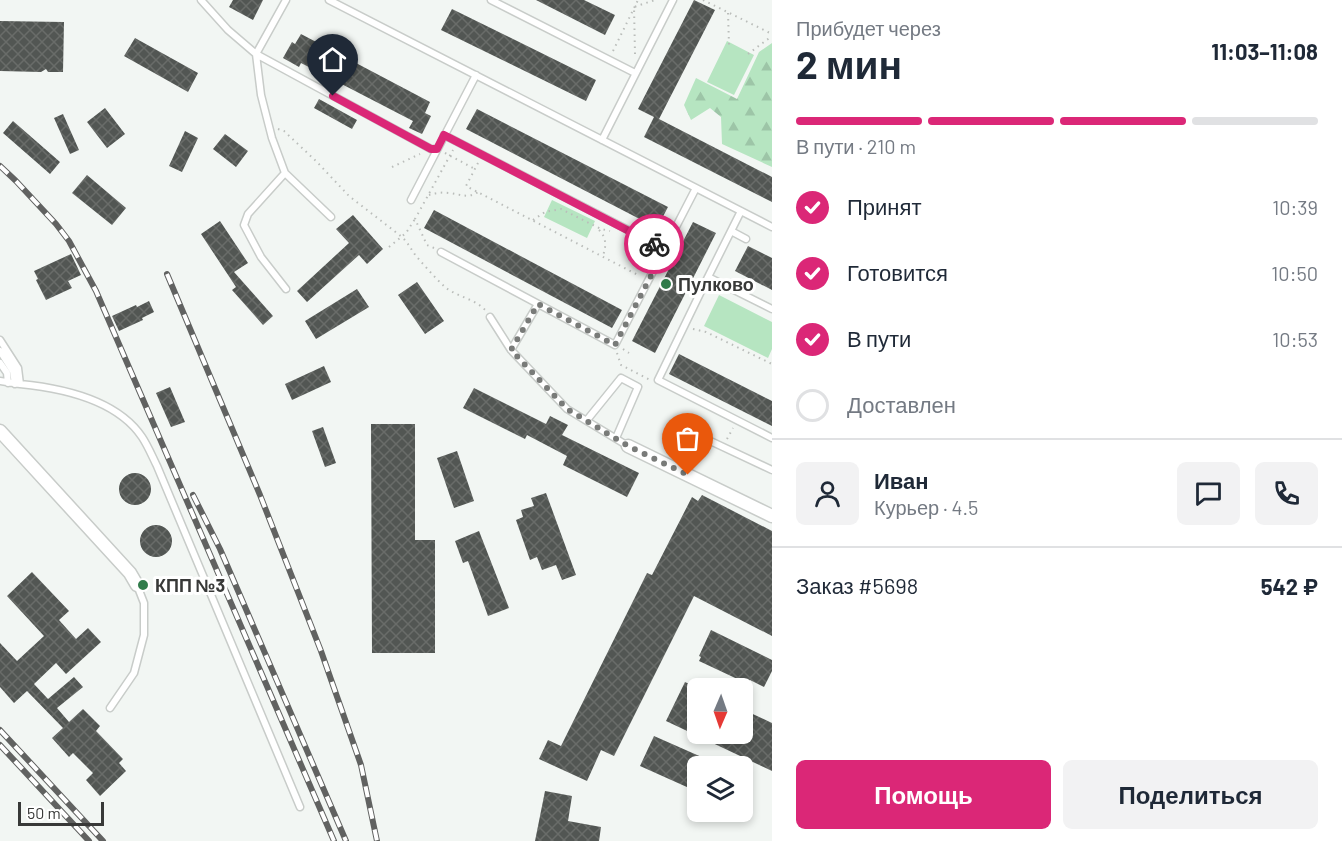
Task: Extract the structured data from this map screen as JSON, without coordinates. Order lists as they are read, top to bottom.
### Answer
{
  "places": ["Пулково", "КПП №3"],
  "scale_bar": "50 m",
  "north": "bottom",
  "page": {
    "heading": ["2 мин", "Прибудет через", "11:03–11:08"],
    "panel": [
      "Иван",
      "Курьер · 4.5",
      "Заказ #5698",
      "542 ₽"
    ],
    "bar": "В пути · 210 m",
    "list": [
      ["Принят", "10:39"],
      ["Готовится", "10:50"],
      ["В пути", "10:53"],
      "Доставлен"
    ],
    "buttons": ["Помощь", "Поделиться"],
    "scale": "50 m"
  }
}
